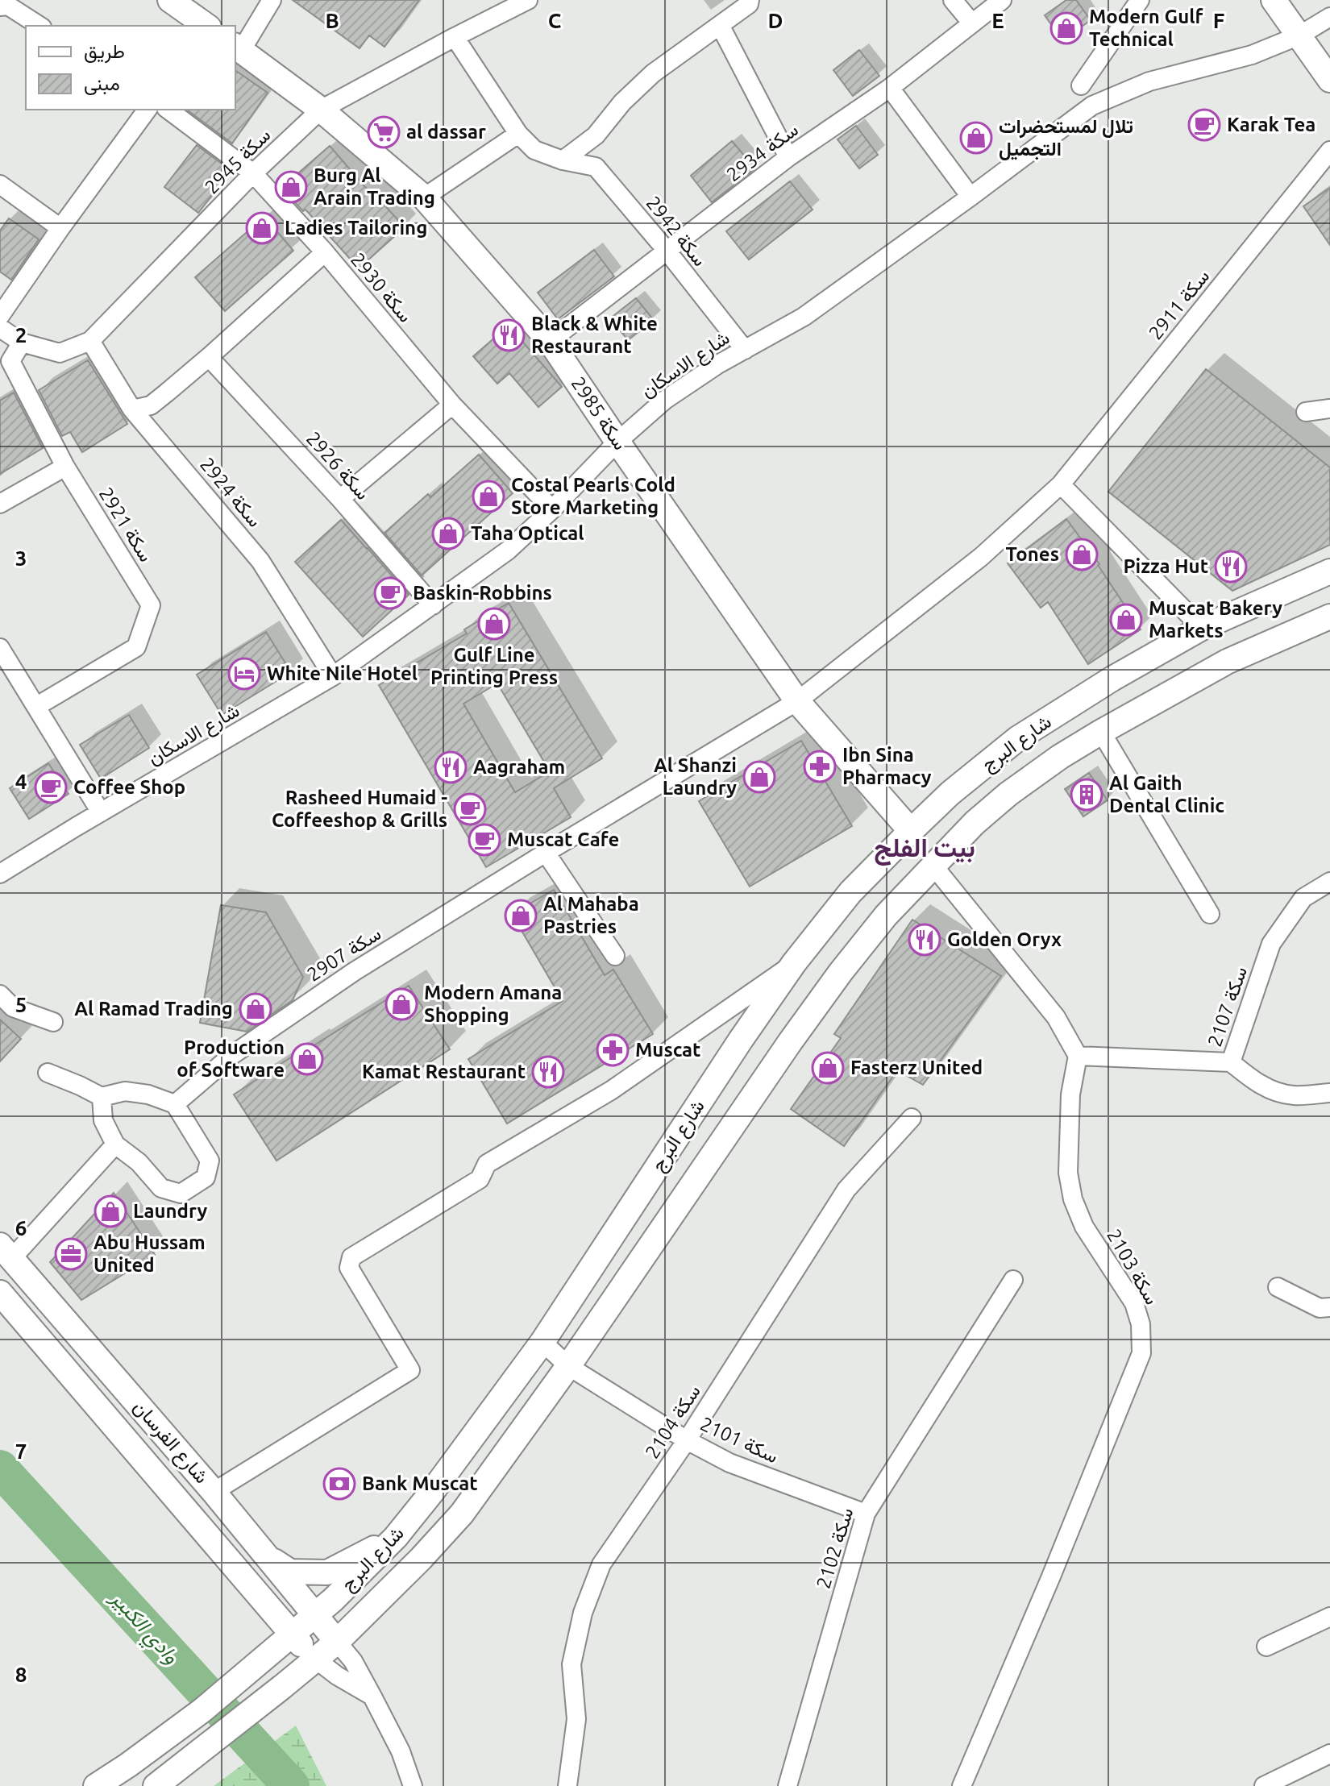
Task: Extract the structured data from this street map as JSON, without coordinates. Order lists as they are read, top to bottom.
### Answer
{
  "streets": {
    "main road": ["سكة 2985", "شارع البرج", "شارع الفرسان"],
    "street": [
      "سكة 2934",
      "سكة 2945",
      "سكة 2942",
      "سكة 2930",
      "سكة 2911",
      "شارع الاسكان",
      "سكة 2926",
      "سكة 2924",
      "سكة 2921",
      "سكة 2907",
      "سكة 2107",
      "سكة 2103",
      "سكة 2104",
      "سكة 2101",
      "سكة 2102"
    ]
  },
  "crossings": [
    ["سكة 2934", "سكة 2942"],
    ["سكة 2934", "سكة 2985"],
    ["سكة 2945", "سكة 2942"],
    ["سكة 2945", "سكة 2930"],
    ["سكة 2945", "سكة 2985"],
    ["سكة 2945", "سكة 2924"],
    ["سكة 2945", "سكة 2921"],
    ["سكة 2942", "شارع الاسكان"],
    ["سكة 2930", "شارع الاسكان"],
    ["سكة 2911", "سكة 2985"],
    ["سكة 2911", "سكة 2907"],
    ["شارع الاسكان", "سكة 2985"],
    ["شارع الاسكان", "سكة 2926"],
    ["شارع الاسكان", "سكة 2924"],
    ["سكة 2985", "شارع البرج"],
    ["سكة 2985", "سكة 2907"],
    ["شارع البرج", "سكة 2101"],
    ["شارع البرج", "شارع الفرسان"],
    ["سكة 2104", "سكة 2101"],
    ["سكة 2101", "سكة 2102"]
  ],
  "districts": ["بيت الفلج"],
  "water": ["وادي الكبير"],
  "places": {
    "shop": [
      "Modern Gulf Technical",
      "تلال لمستحضرات التجميل",
      "Burg Al Arain Trading",
      "Ladies Tailoring",
      "Costal Pearls Cold Store Marketing",
      "Taha Optical",
      "Tones",
      "Muscat Bakery Markets",
      "Gulf Line Printing Press",
      "Al Shanzi Laundry",
      "Al Mahaba Pastries",
      "Modern Amana Shopping",
      "Al Ramad Trading",
      "Production of Software",
      "Fasterz United",
      "Laundry"
    ],
    "cafe": [
      "Karak Tea",
      "Baskin-Robbins",
      "Coffee Shop",
      "Rasheed Humaid - Coffeeshop & Grills",
      "Muscat Cafe"
    ],
    "supermarket": ["al dassar"],
    "restaurant": [
      "Black & White Restaurant",
      "Pizza Hut",
      "Aagraham",
      "Golden Oryx",
      "Kamat Restaurant"
    ],
    "hotel": ["White Nile Hotel"],
    "pharmacy": ["Ibn Sina Pharmacy", "Muscat"],
    "building": ["Al Gaith Dental Clinic"],
    "office": ["Abu Hussam United"],
    "bank": ["Bank Muscat"]
  },
  "legend": ["طريق", "مبنى"],
  "grid": {
    "columns": [
      "B",
      "C",
      "D",
      "E",
      "F"
    ],
    "rows": [
      "2",
      "3",
      "4",
      "5",
      "6",
      "7",
      "8"
    ]
  }
}
